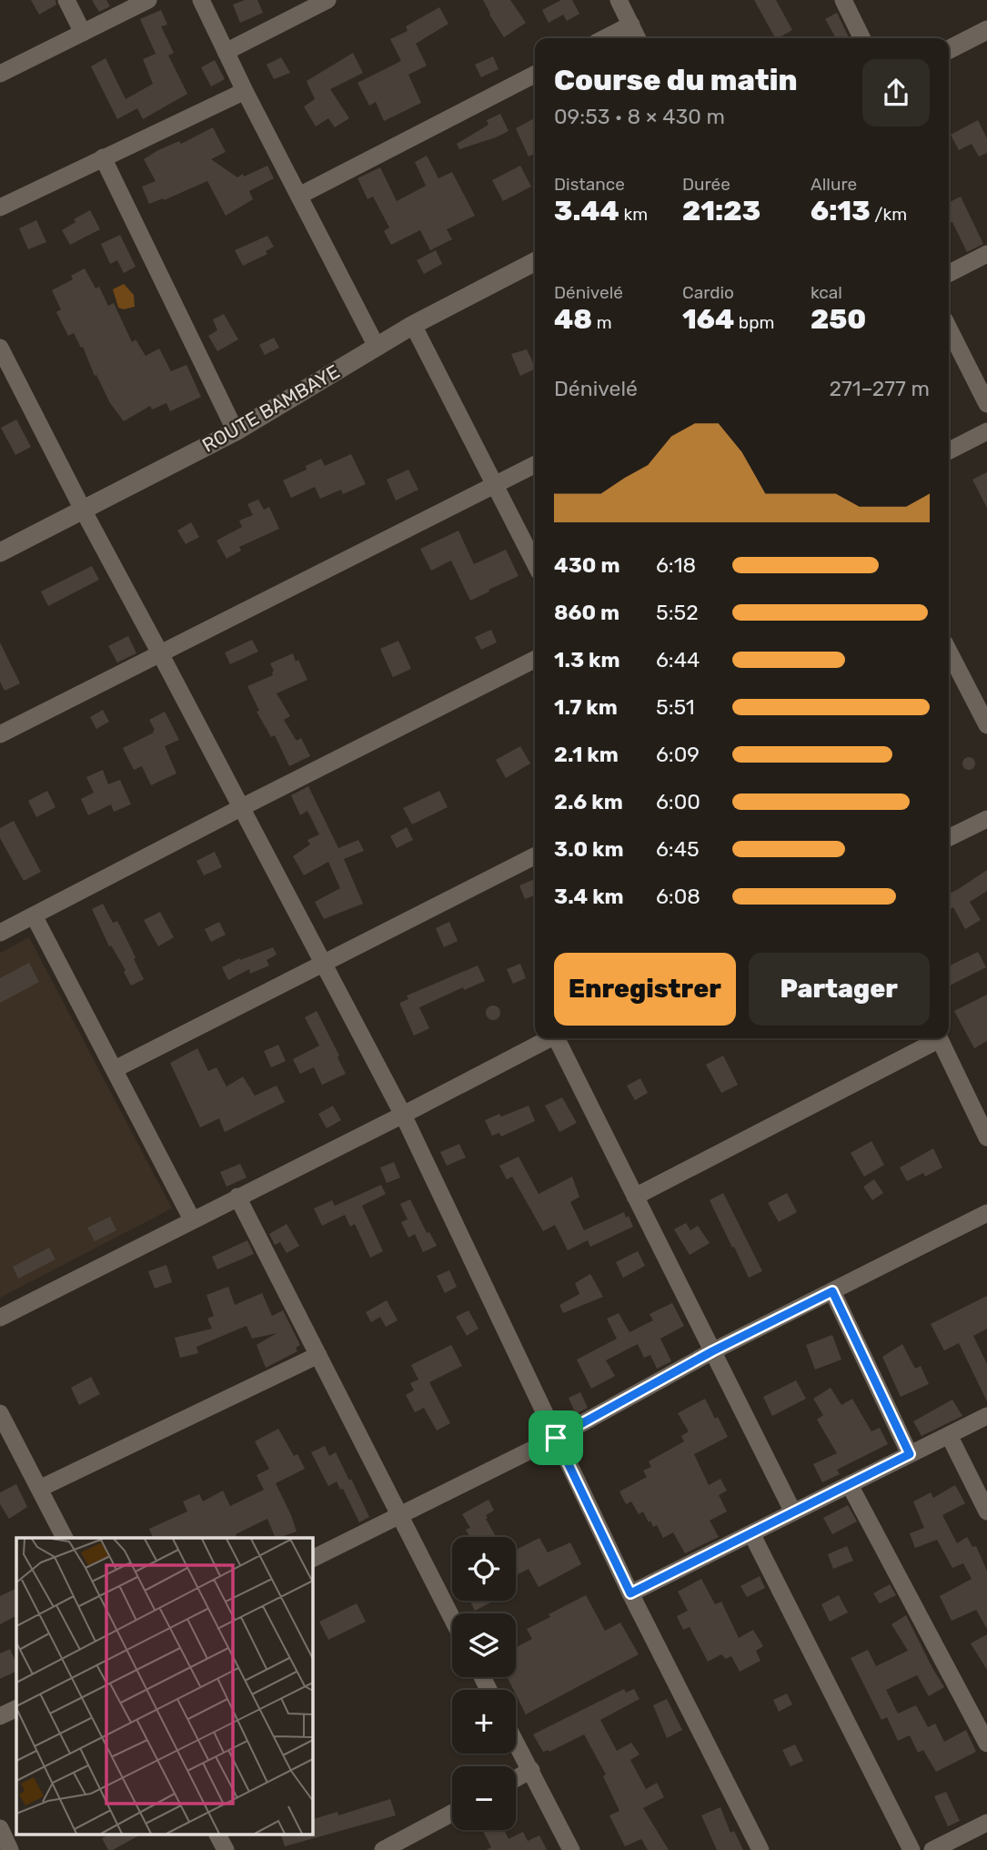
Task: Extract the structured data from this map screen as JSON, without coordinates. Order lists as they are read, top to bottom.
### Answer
{
  "streets": {
    "street": ["ROUTE BAMBAYE"]
  },
  "page": {
    "heading": ["Course du matin", "09:53 · 8 × 430 m"],
    "stats": [
      ["Distance", "3.44 km"],
      ["Durée", "21:23"],
      ["Allure", "6:13 /km"],
      ["Dénivelé", "48 m"],
      ["Cardio", "164 bpm"],
      ["kcal", "250"]
    ],
    "chart": ["Dénivelé", "271–277 m"],
    "list": [
      {
        "name": "430 m",
        "note": "6:18"
      },
      {
        "name": "860 m",
        "note": "5:52"
      },
      {
        "name": "1.3 km",
        "note": "6:44"
      },
      {
        "name": "1.7 km",
        "note": "5:51"
      },
      {
        "name": "2.1 km",
        "note": "6:09"
      },
      {
        "name": "2.6 km",
        "note": "6:00"
      },
      {
        "name": "3.0 km",
        "note": "6:45"
      },
      {
        "name": "3.4 km",
        "note": "6:08"
      }
    ],
    "buttons": ["Enregistrer", "Partager"],
    "map_buttons": ["+", "−"]
  }
}
